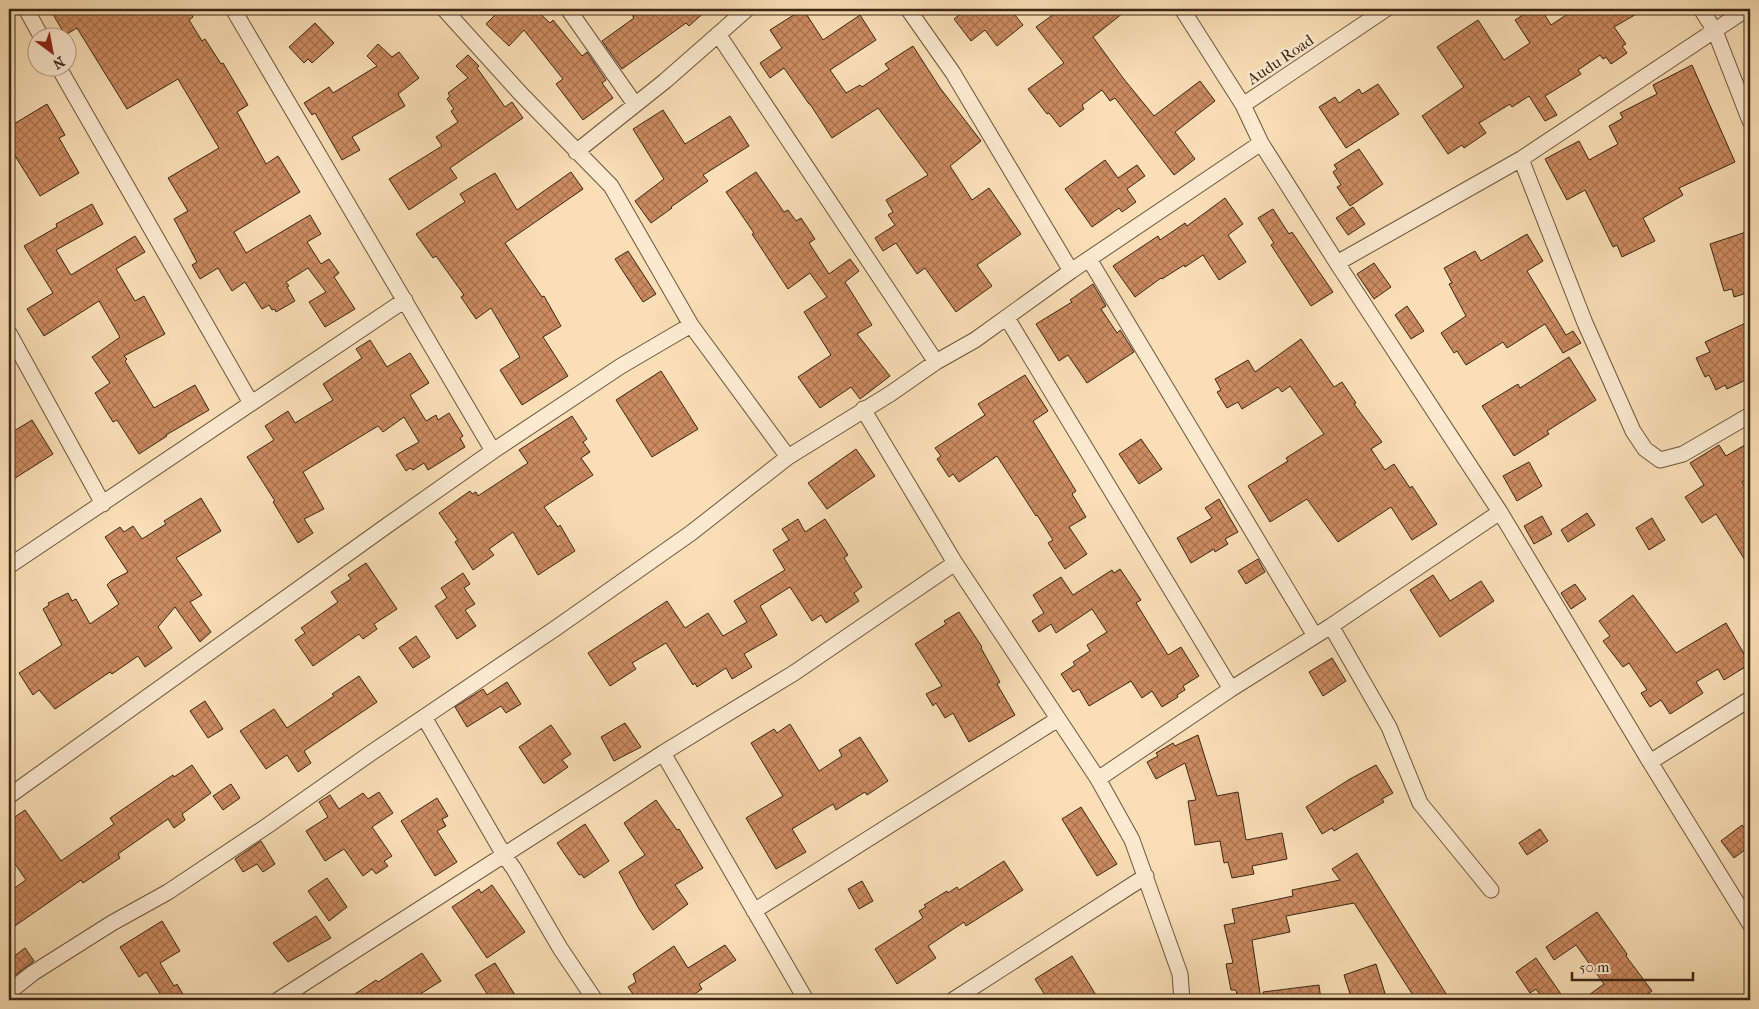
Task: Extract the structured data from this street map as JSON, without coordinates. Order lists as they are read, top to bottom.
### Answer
{
  "streets": {
    "street": ["Audu Road"]
  },
  "scale_bar": "50 m",
  "north": "bottom right"
}
